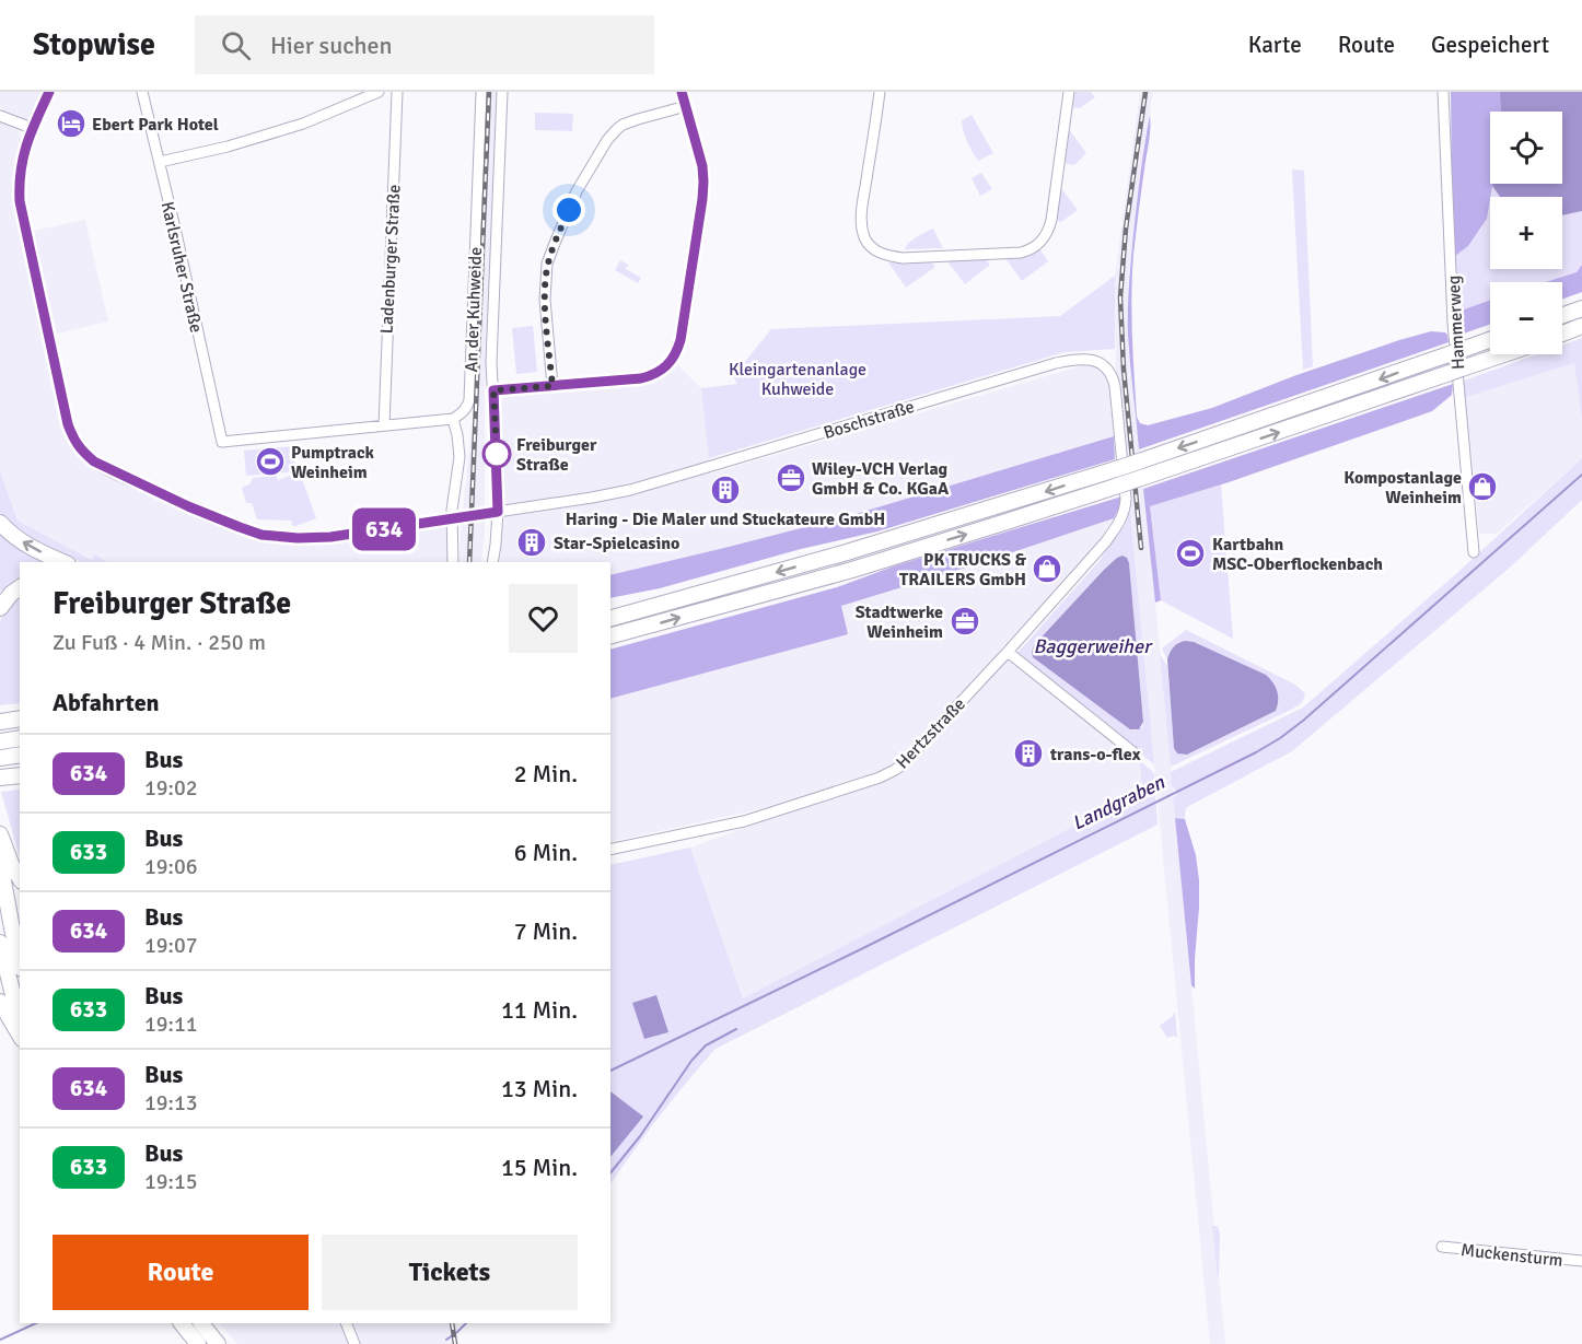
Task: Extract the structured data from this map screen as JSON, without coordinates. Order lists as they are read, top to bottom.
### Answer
{
  "streets": {
    "street": [
      "Ladenburger Straße",
      "Karlsruher Straße",
      "An der Kuhweide",
      "Hammerweg",
      "Boschstraße",
      "Hertzstraße",
      "Muckensturm"
    ]
  },
  "crossings": [
    ["Ladenburger Straße", "Karlsruher Straße"],
    ["Boschstraße", "Hertzstraße"]
  ],
  "water": ["Baggerweiher", "Landgraben"],
  "parks": ["Kleingartenanlage Kuhweide"],
  "places": {
    "hotel": ["Ebert Park Hotel"],
    "other": ["Freiburger Straße"],
    "sports": ["Pumptrack Weinheim", "Kartbahn MSC-Oberflockenbach"],
    "office": ["Wiley-VCH Verlag GmbH & Co. KGaA", "Stadtwerke Weinheim"],
    "shop": ["Kompostanlage Weinheim", "PK TRUCKS & TRAILERS GmbH"],
    "building": ["Haring - Die Maler und Stuckateure GmbH", "Star-Spielcasino", "trans-o-flex"]
  },
  "lines": ["bus line 634"],
  "page": {
    "header": "Stopwise",
    "search": "Hier suchen",
    "nav": ["Karte", "Route", "Gespeichert"],
    "on_map": "634",
    "map_buttons": ["+", "−"],
    "heading": [
      ["Freiburger Straße", "Zu Fuß · 4 Min. · 250 m"],
      "Abfahrten"
    ],
    "list": [
      {
        "mark": "634",
        "name": "Bus",
        "note": "19:02",
        "value": "2 Min."
      },
      {
        "mark": "633",
        "name": "Bus",
        "note": "19:06",
        "value": "6 Min."
      },
      {
        "mark": "634",
        "name": "Bus",
        "note": "19:07",
        "value": "7 Min."
      },
      {
        "mark": "633",
        "name": "Bus",
        "note": "19:11",
        "value": "11 Min."
      },
      {
        "mark": "634",
        "name": "Bus",
        "note": "19:13",
        "value": "13 Min."
      },
      {
        "mark": "633",
        "name": "Bus",
        "note": "19:15",
        "value": "15 Min."
      }
    ],
    "buttons": ["Route", "Tickets"]
  }
}
